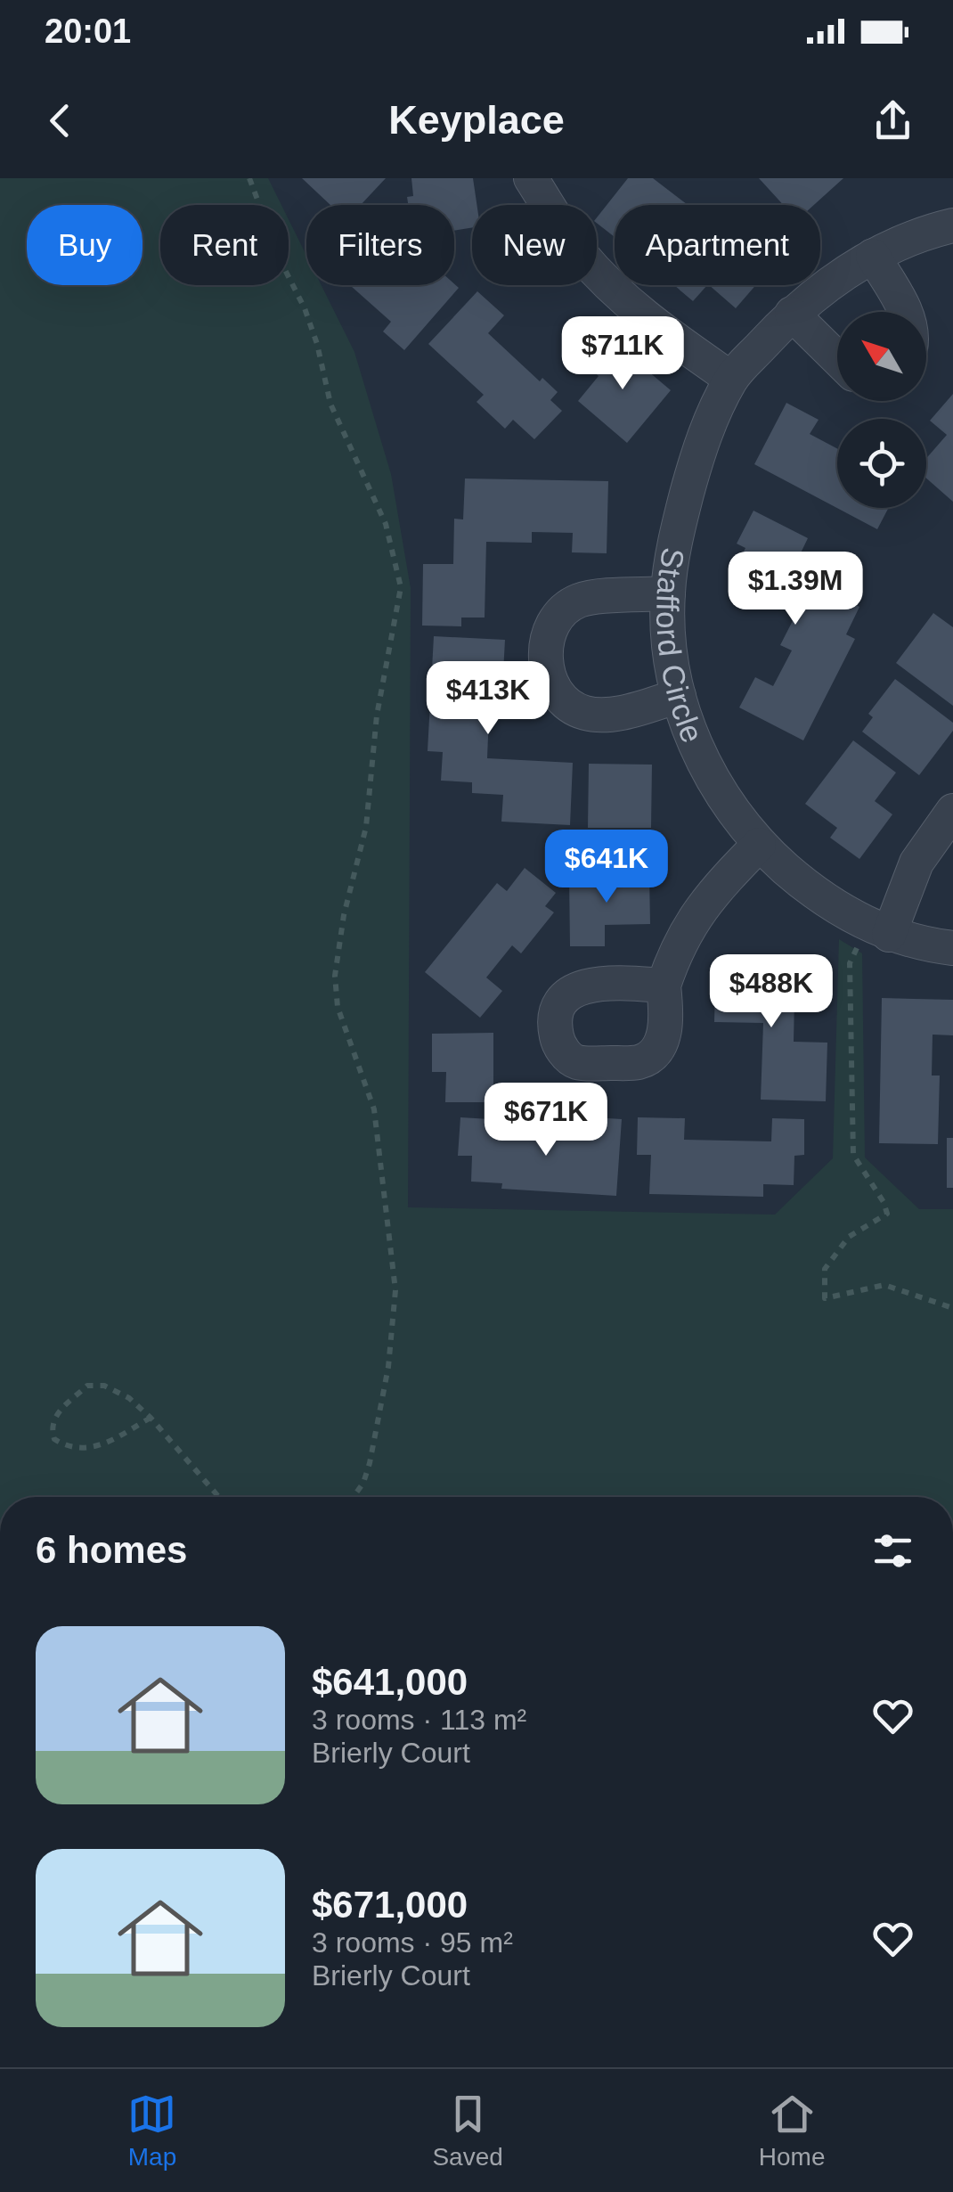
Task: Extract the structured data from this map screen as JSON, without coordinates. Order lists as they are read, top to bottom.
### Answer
{
  "streets": {
    "street": ["Stafford Circle"]
  },
  "north": "top left",
  "page": {
    "status": "20:01",
    "header": "Keyplace",
    "chip": [
      "Buy",
      "Rent",
      "Filters",
      "New",
      "Apartment"
    ],
    "price": [
      "$711K",
      "$1.39M",
      "$413K",
      "$641K",
      "$488K",
      "$671K"
    ],
    "heading": "6 homes",
    "list": [
      {
        "name": "$641,000",
        "note": "3 rooms · 113 m² · Brierly Court"
      },
      {
        "name": "$671,000",
        "note": "3 rooms · 95 m² · Brierly Court"
      }
    ],
    "tabs": ["Map", "Saved", "Home"]
  }
}
